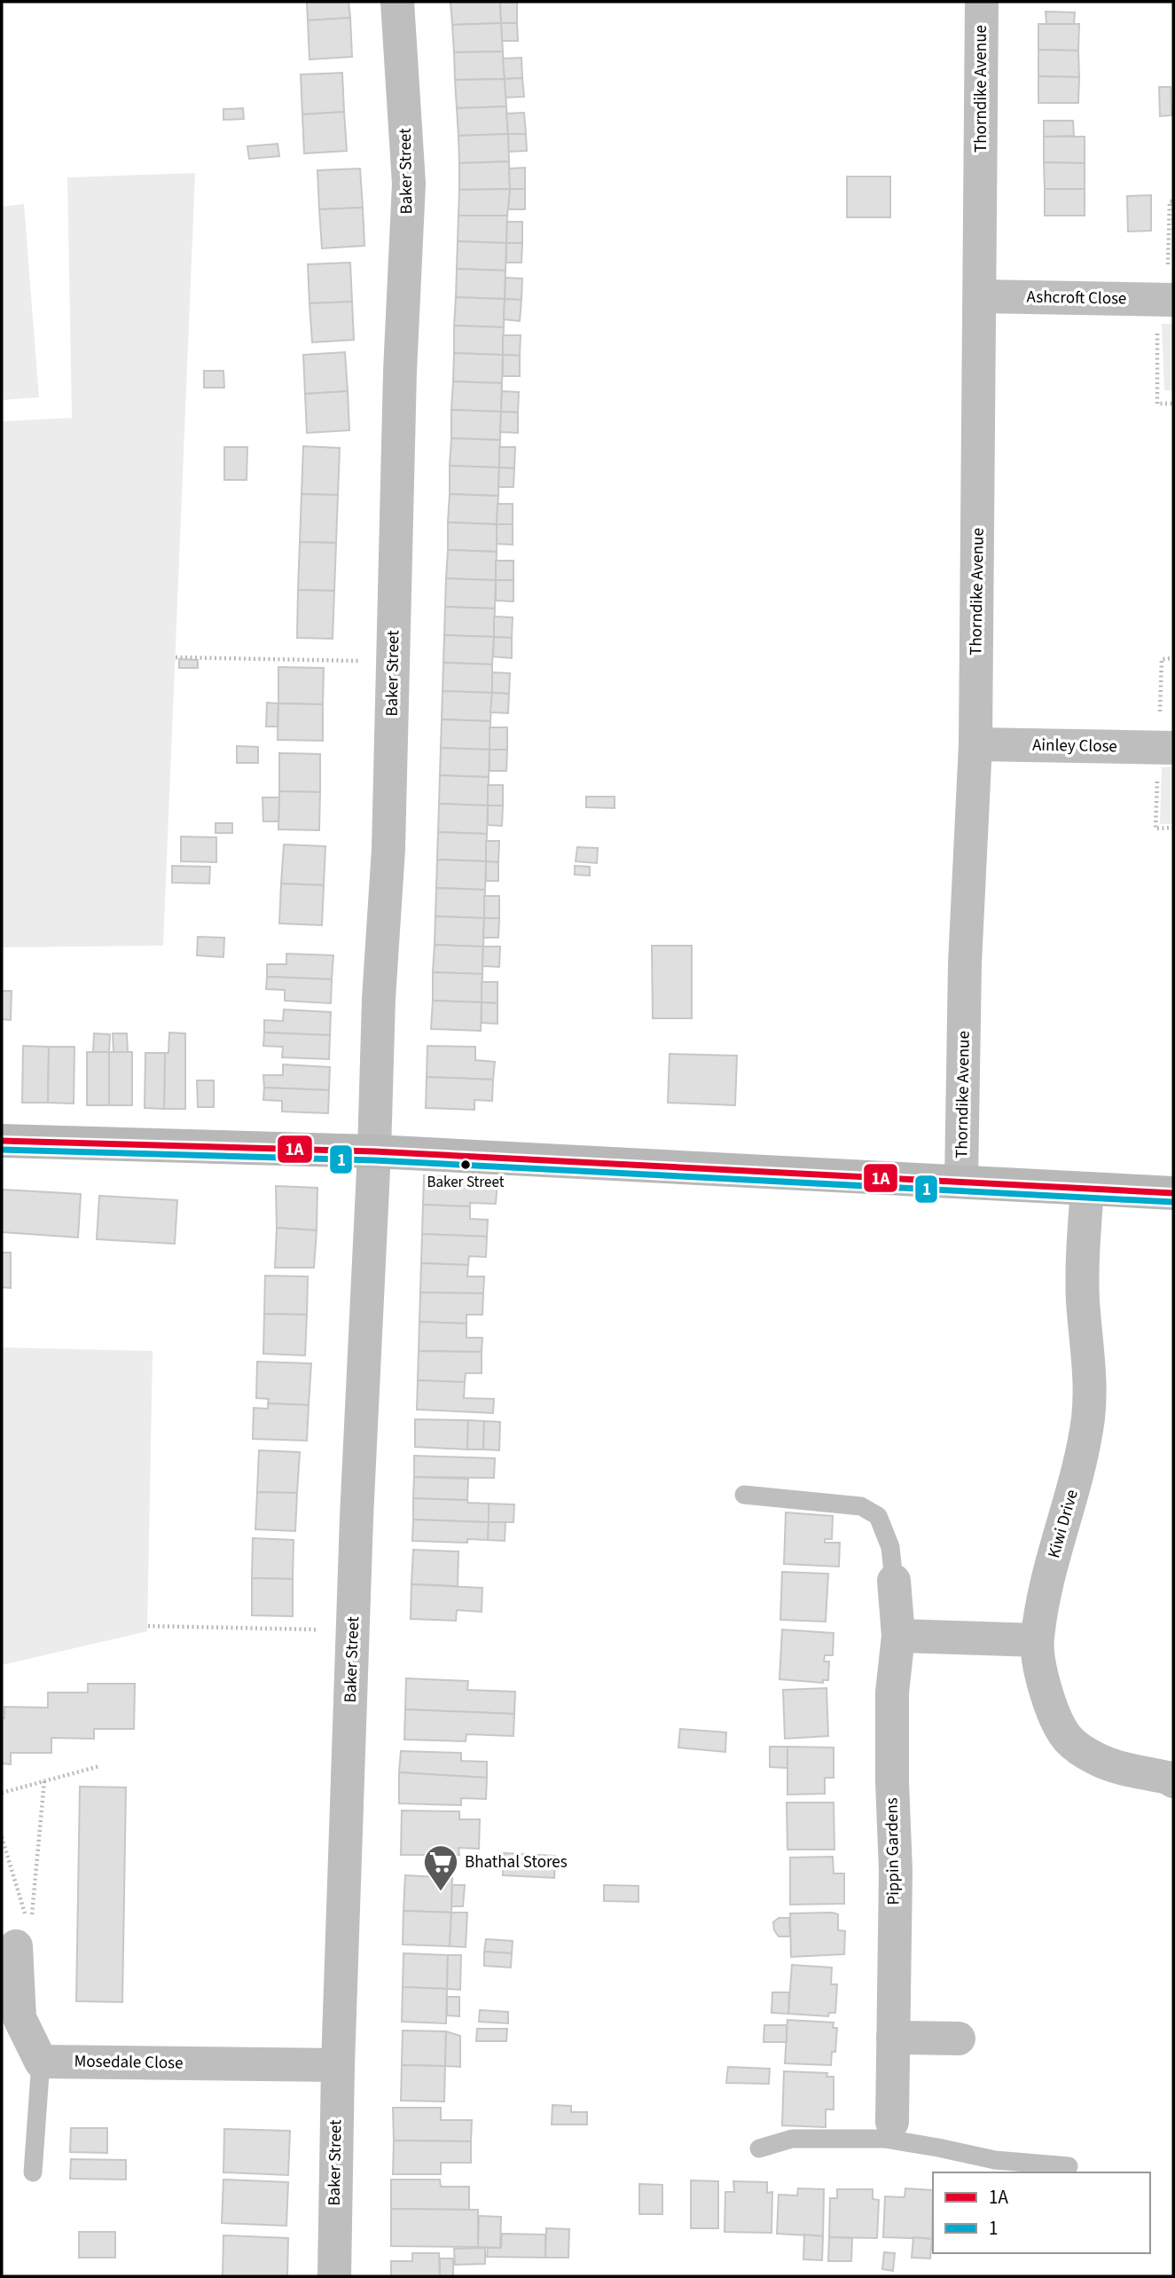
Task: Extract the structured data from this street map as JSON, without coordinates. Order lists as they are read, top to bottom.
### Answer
{
  "streets": {
    "street": [
      "Thorndike Avenue",
      "Baker Street",
      "Ashcroft Close",
      "Ainley Close",
      "Kiwi Drive",
      "Pippin Gardens",
      "Mosedale Close"
    ]
  },
  "crossings": [
    ["Thorndike Avenue", "Ashcroft Close"],
    ["Thorndike Avenue", "Ainley Close"],
    ["Baker Street", "Mosedale Close"]
  ],
  "places": {
    "other": ["Baker Street"],
    "supermarket": ["Bhathal Stores"]
  },
  "lines": ["transit line 1A", "transit line 1"],
  "legend": ["1A", "1"]
}
